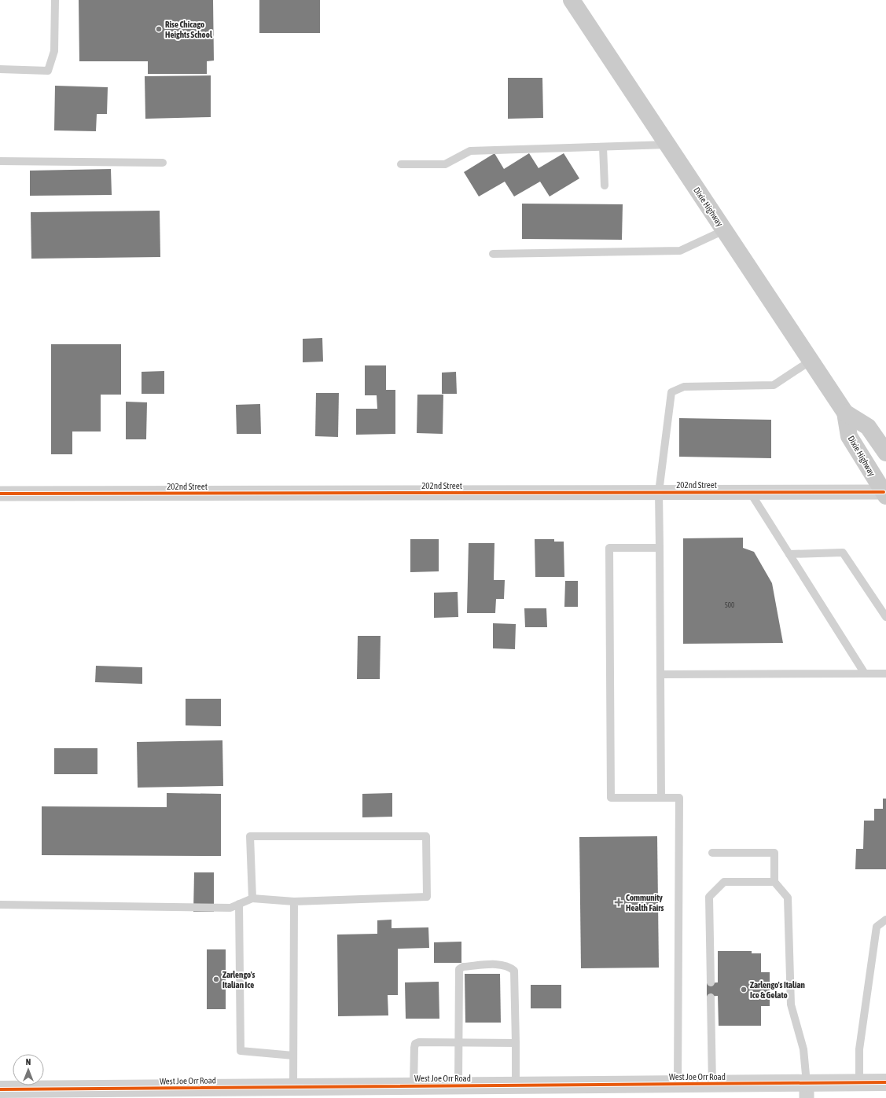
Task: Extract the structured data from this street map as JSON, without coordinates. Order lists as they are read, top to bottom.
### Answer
{
  "streets": {
    "main road": ["Dixie Highway"],
    "street": ["202nd Street", "West Joe Orr Road"]
  },
  "crossings": [
    ["Dixie Highway", "202nd Street"]
  ],
  "places": {
    "other": ["Rise Chicago Heights School", "Zarlengo's Italian Ice", "Zarlengo's Italian Ice & Gelato"],
    "health": ["Community Health Fairs"]
  },
  "house_numbers": ["500"],
  "north": "top"
}
